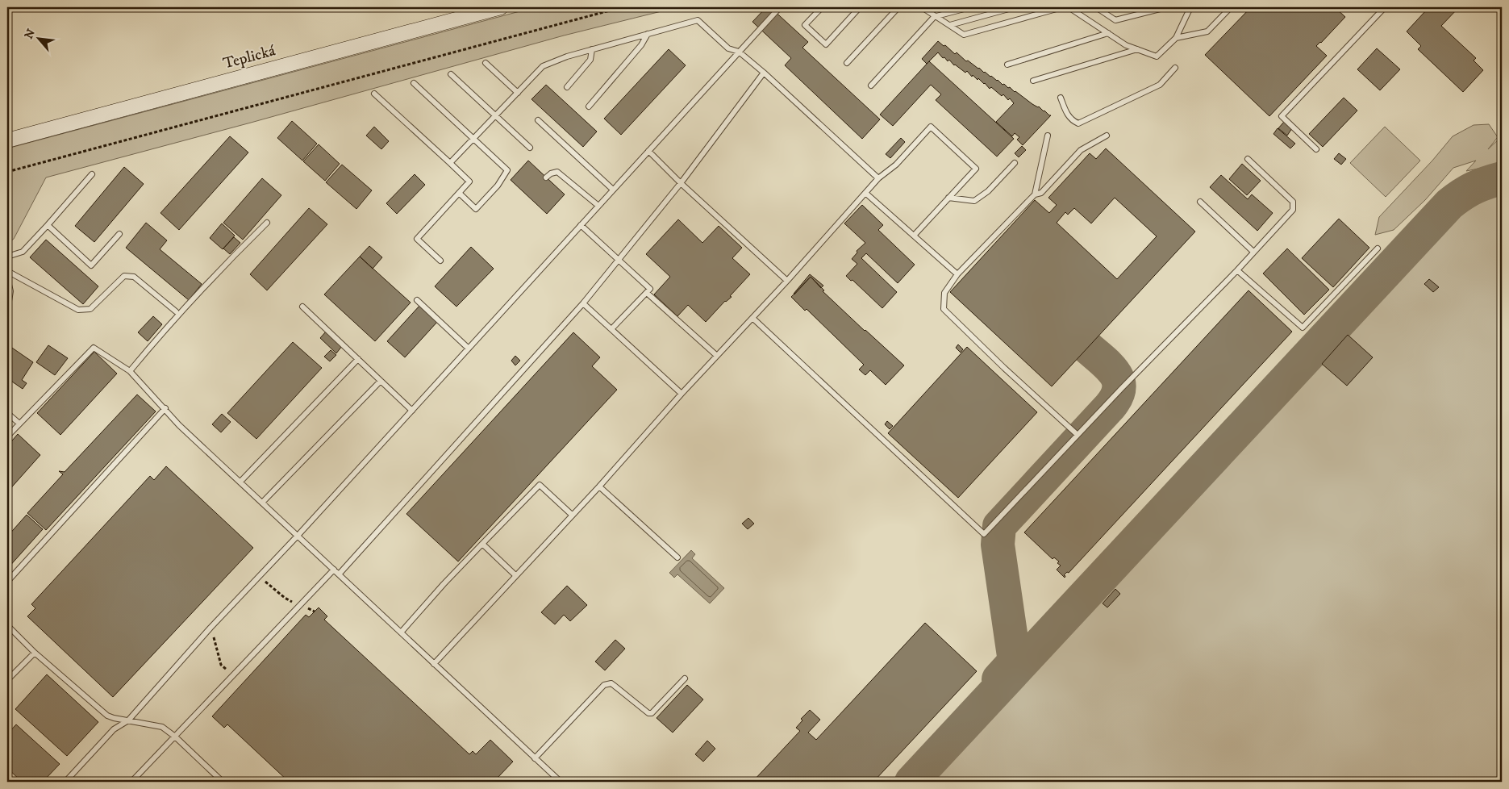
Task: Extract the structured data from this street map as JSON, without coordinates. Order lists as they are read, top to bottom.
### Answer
{
  "streets": {
    "main road": ["Teplická"]
  },
  "north": "top left"
}
